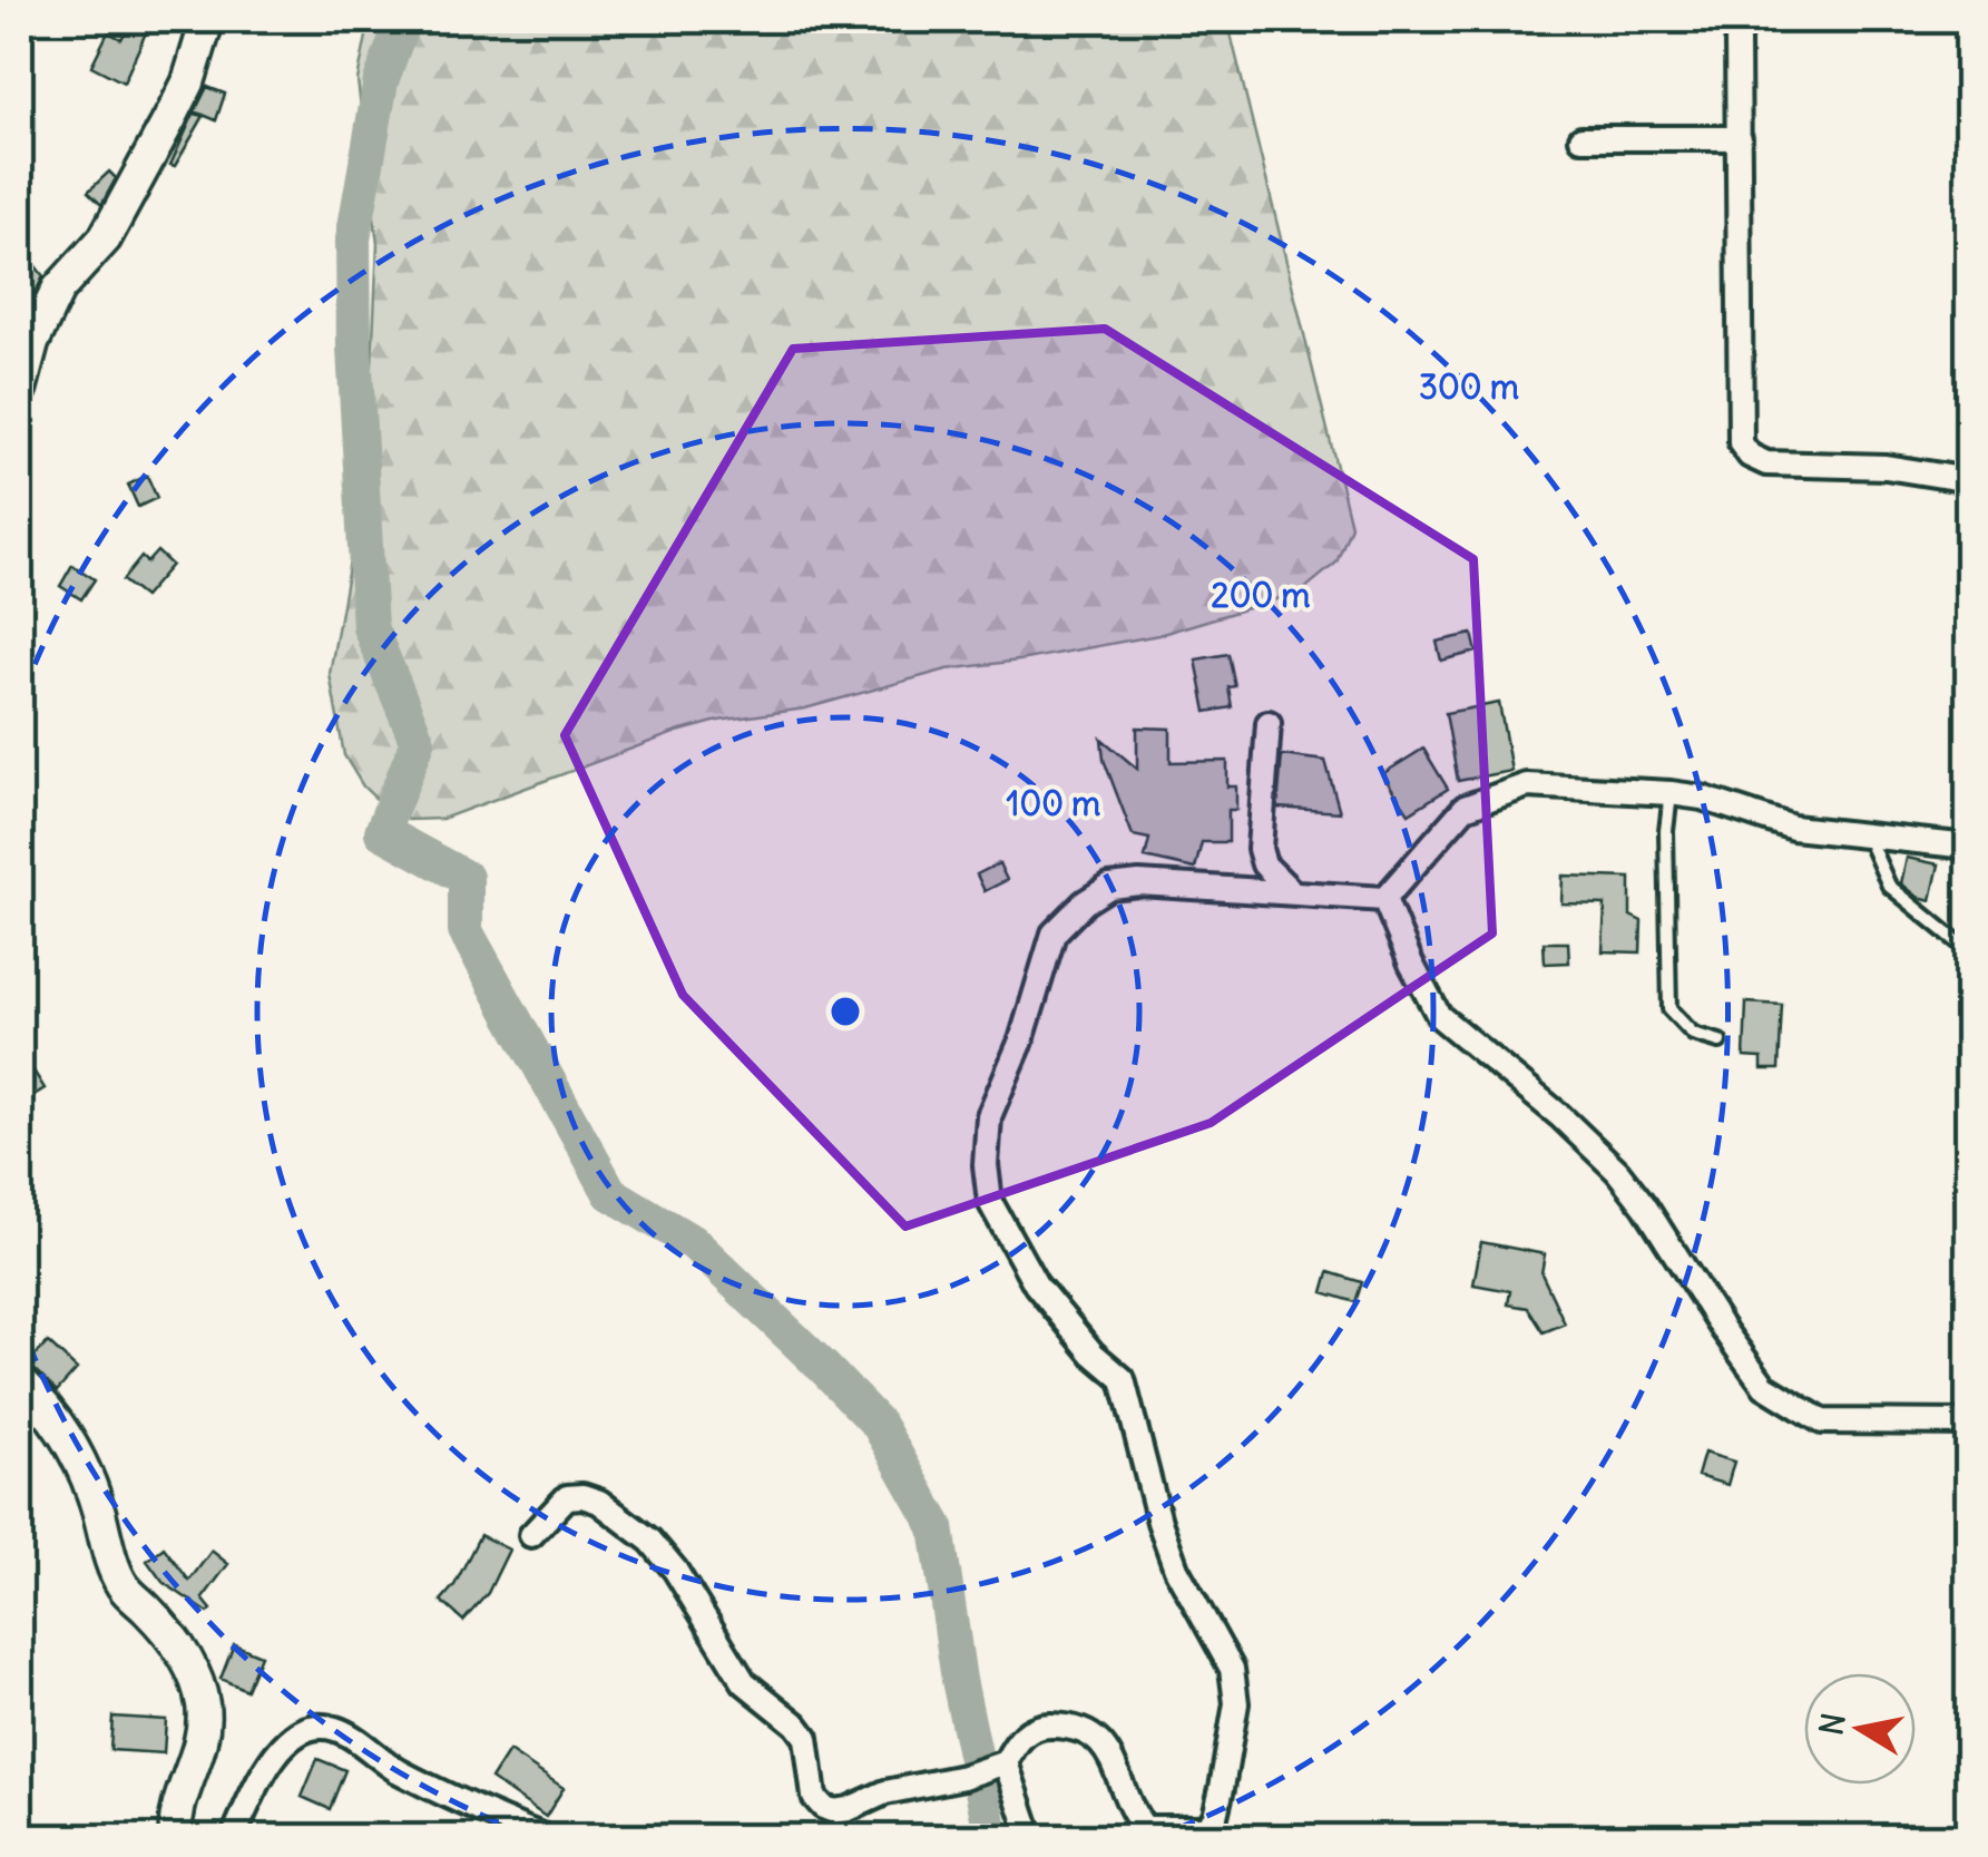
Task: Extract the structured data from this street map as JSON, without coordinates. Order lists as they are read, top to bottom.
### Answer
{
  "north": "left",
  "rings": ["300 m", "200 m", "100 m"]
}
